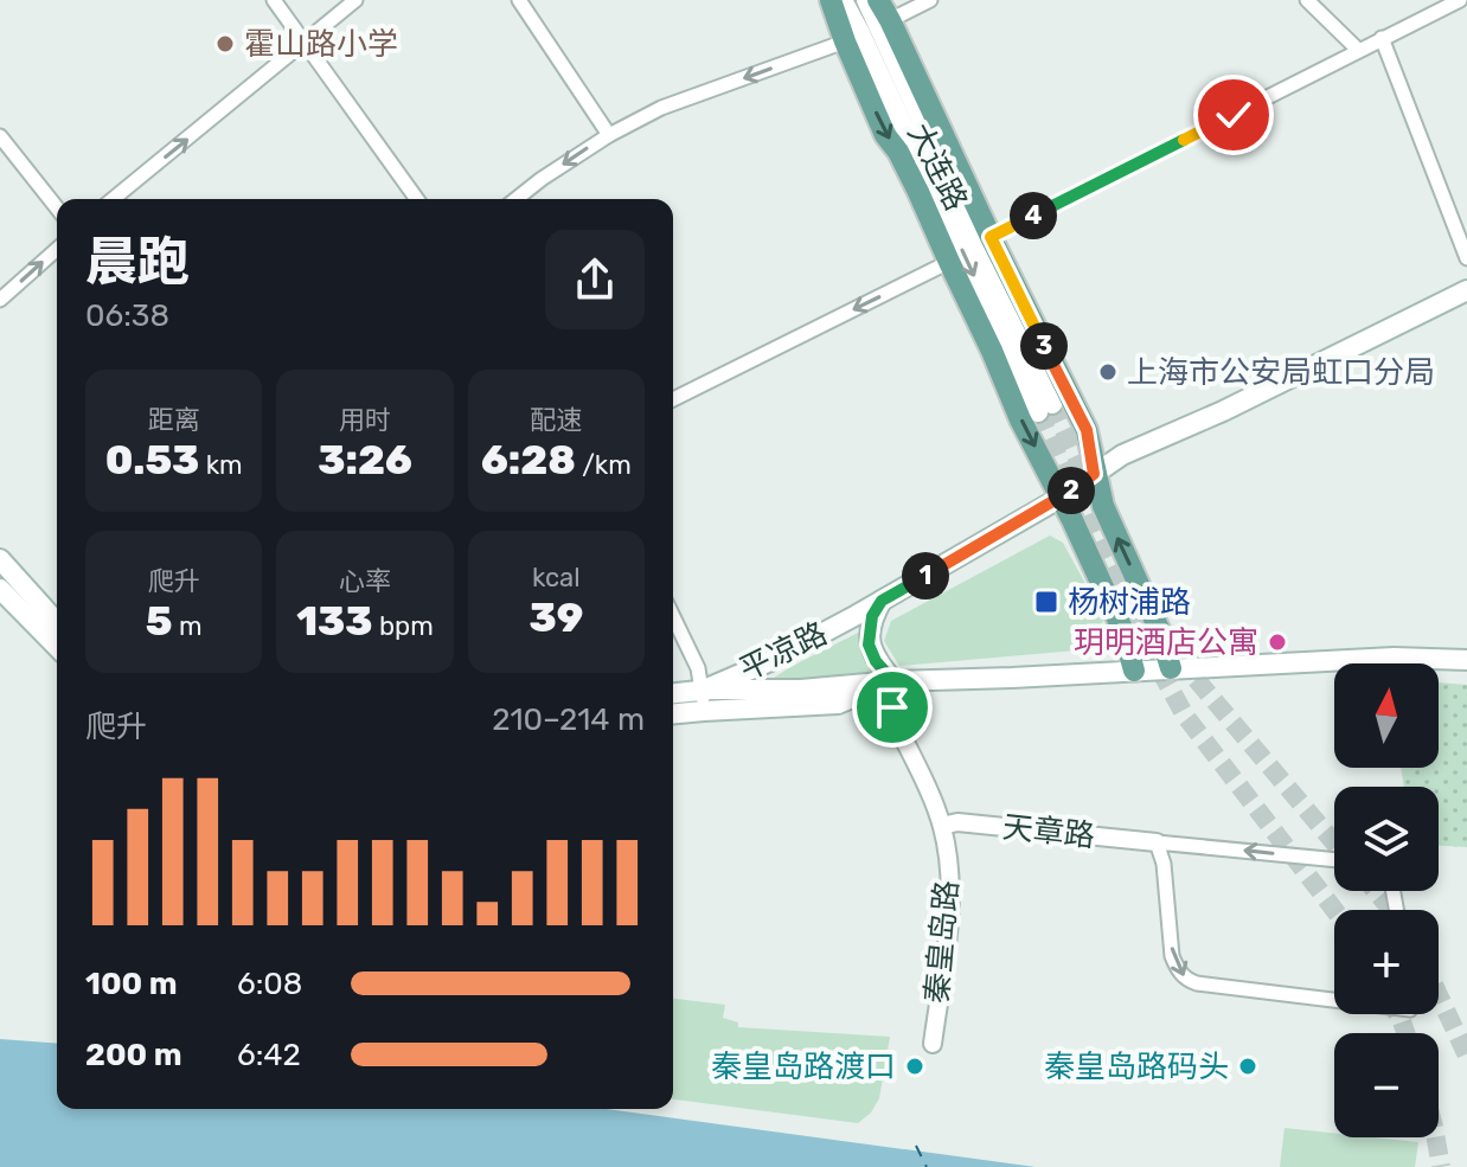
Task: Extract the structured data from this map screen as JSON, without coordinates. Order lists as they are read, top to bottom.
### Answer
{
  "streets": {
    "main road": ["大连路", "平凉路"],
    "street": ["天章路", "秦皇岛路"]
  },
  "crossings": [
    ["大连路", "平凉路"],
    ["天章路", "秦皇岛路"]
  ],
  "places": {
    "other": [
      "霍山路小学",
      "上海市公安局虹口分局",
      "玥明酒店公寓",
      "秦皇岛路渡口",
      "秦皇岛路码头"
    ],
    "transit": ["杨树浦路"]
  },
  "north": "top",
  "page": {
    "pins": [
      "4",
      "3",
      "2",
      "1"
    ],
    "heading": ["晨跑", "06:38"],
    "stats": [
      ["距离", "0.53 km"],
      ["用时", "3:26"],
      ["配速", "6:28 /km"],
      ["爬升", "5 m"],
      ["心率", "133 bpm"],
      ["kcal", "39"]
    ],
    "map_buttons": ["+", "−"],
    "chart": ["爬升", "210–214 m"],
    "list": [
      {
        "name": "100 m",
        "note": "6:08"
      },
      {
        "name": "200 m",
        "note": "6:42"
      }
    ]
  }
}
